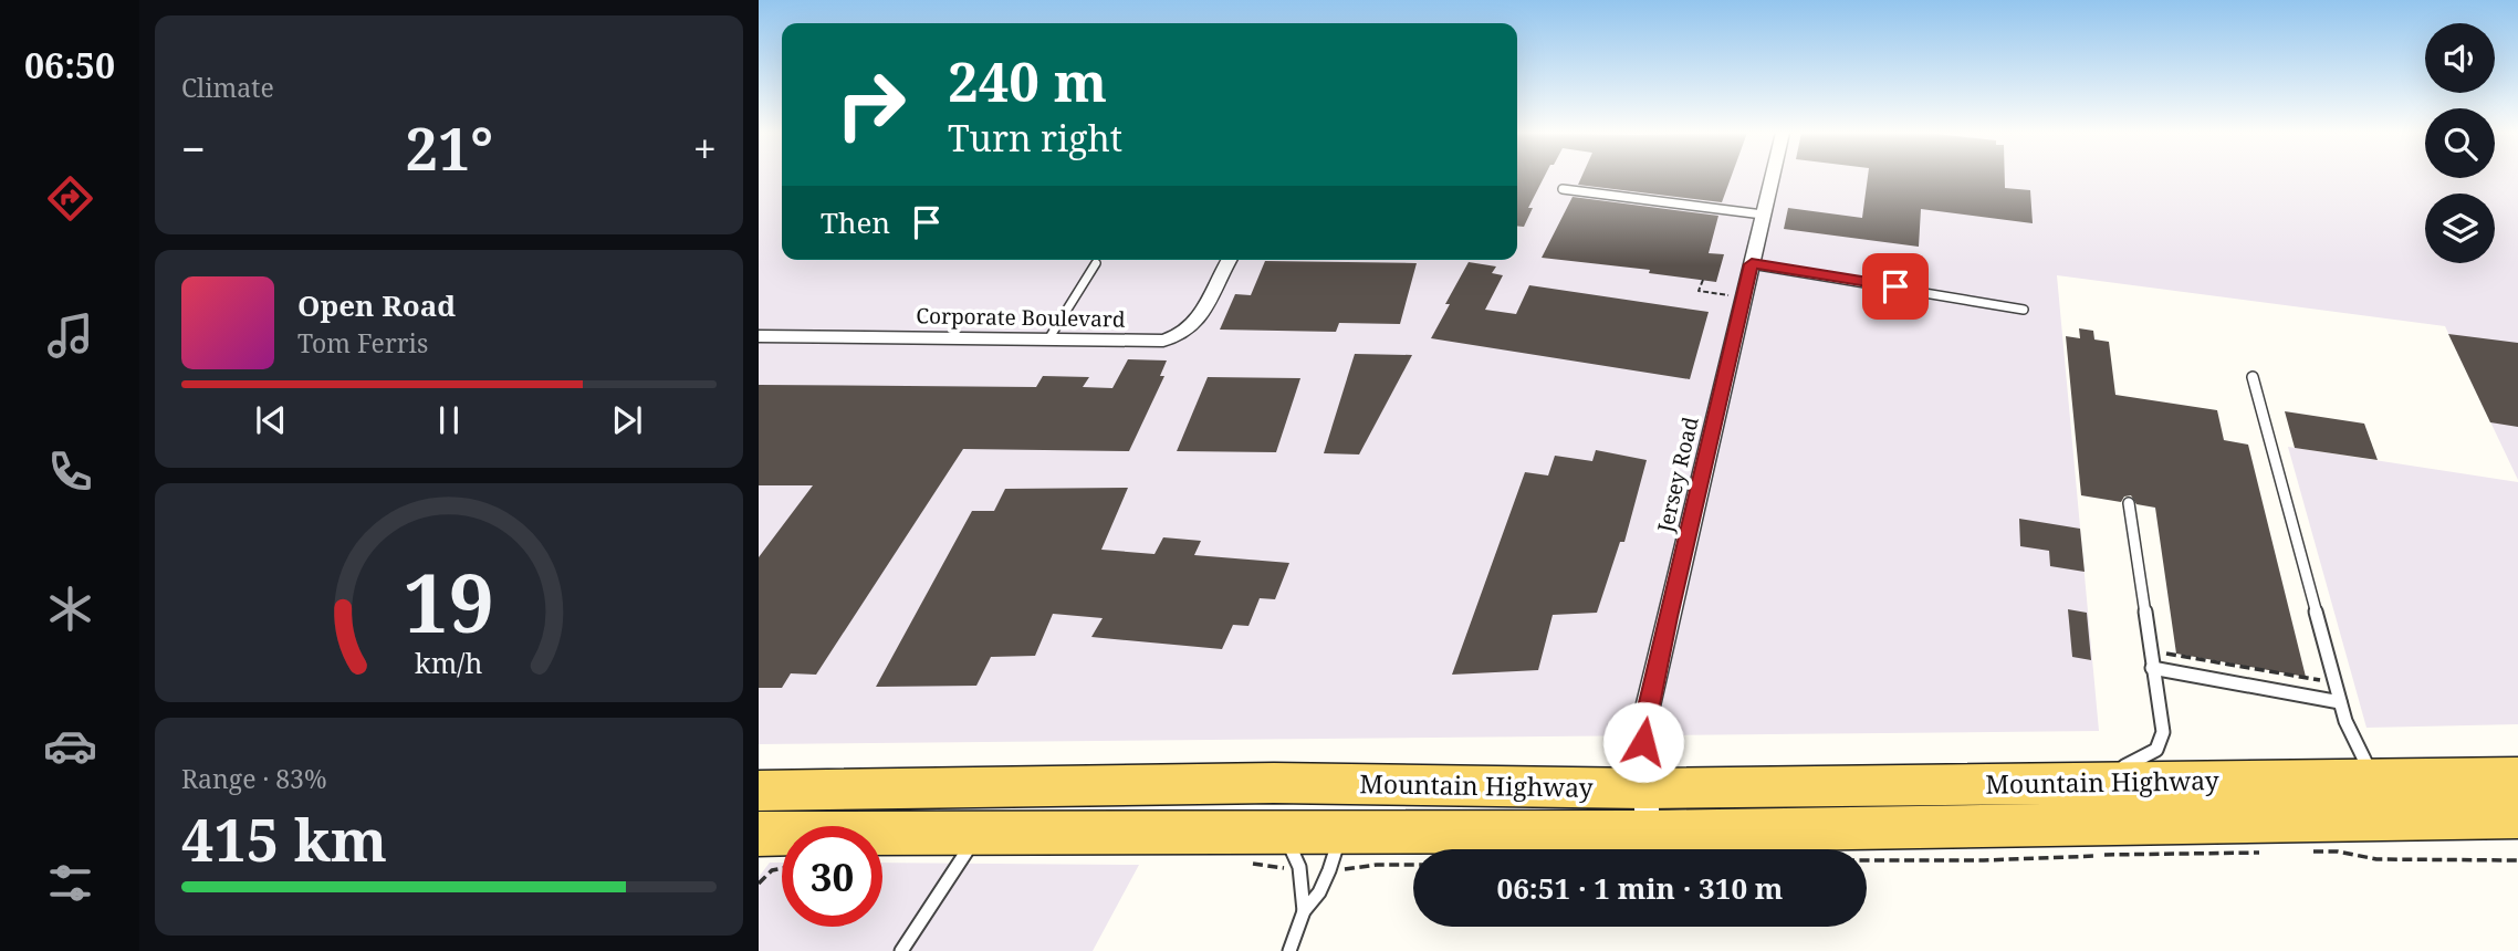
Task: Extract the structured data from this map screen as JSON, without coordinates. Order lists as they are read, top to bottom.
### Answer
{
  "streets": {
    "main road": ["Mountain Highway"],
    "street": ["Corporate Boulevard", "Jersey Road"]
  },
  "crossings": [
    ["Jersey Road", "Mountain Highway"]
  ],
  "page": {
    "tabs": "06:50",
    "tile": [
      "Climate",
      ["Range · 83%", "415 km"]
    ],
    "turn": ["240 m", "Turn right"],
    "heat": ["−", "21°", "+"],
    "then": "Then",
    "song": ["Open Road", "Tom Ferris"],
    "limit": "30",
    "trip": "06:51 · 1 min · 310 m",
    "gauge": ["19", "km/h"]
  }
}
